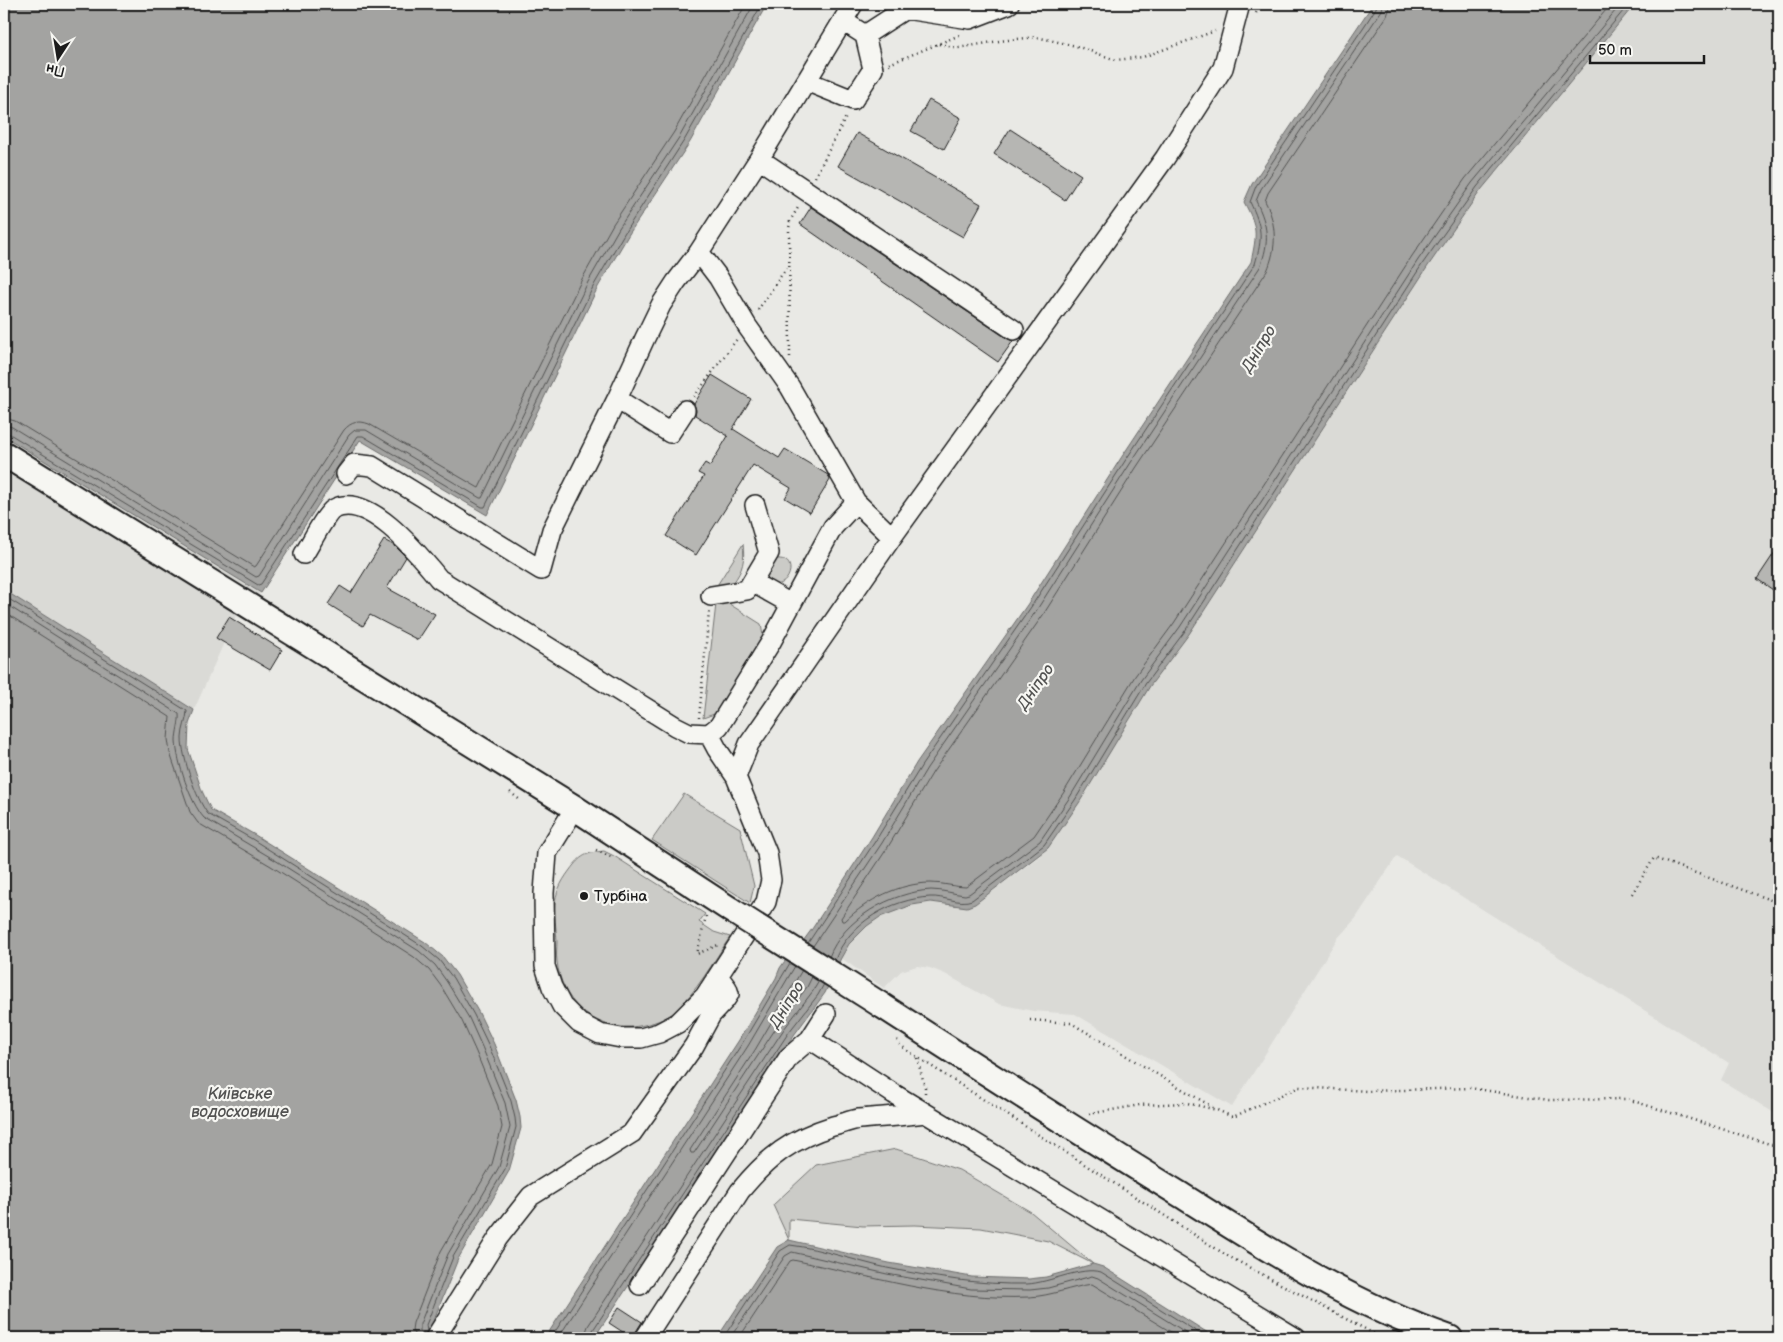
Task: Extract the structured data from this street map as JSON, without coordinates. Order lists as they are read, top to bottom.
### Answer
{
  "water": ["Дніпро", "Київське водосховище"],
  "places": ["Турбіна"],
  "scale_bar": "50 m",
  "north": "bottom"
}
